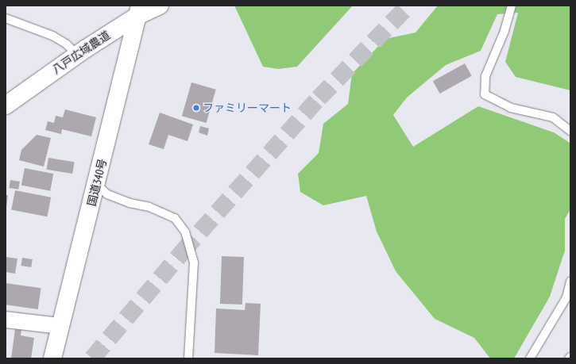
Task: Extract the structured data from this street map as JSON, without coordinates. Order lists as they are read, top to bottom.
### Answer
{
  "streets": {
    "main road": ["八戸広域農道", "国道340号"]
  },
  "crossings": [
    ["八戸広域農道", "国道340号"]
  ],
  "places": ["ファミリーマート"]
}
